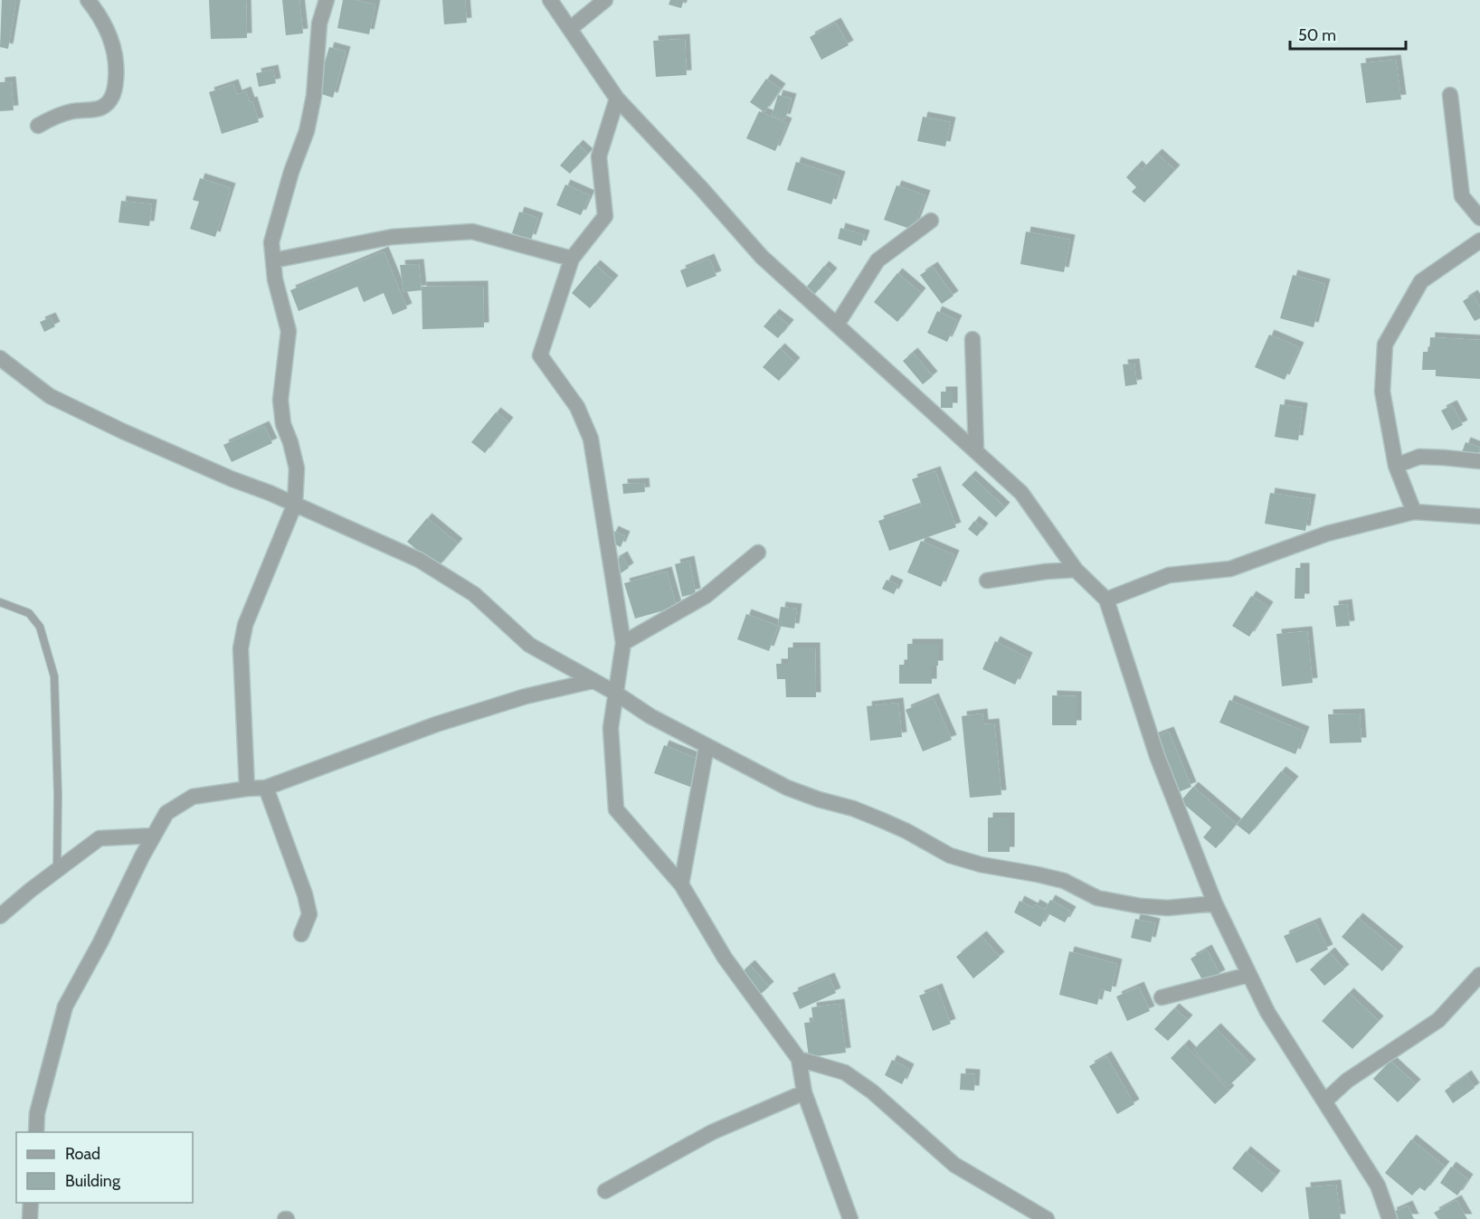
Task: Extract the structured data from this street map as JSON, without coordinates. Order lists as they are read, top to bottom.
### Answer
{
  "legend": ["Road", "Building"],
  "scale_bar": "50 m"
}
